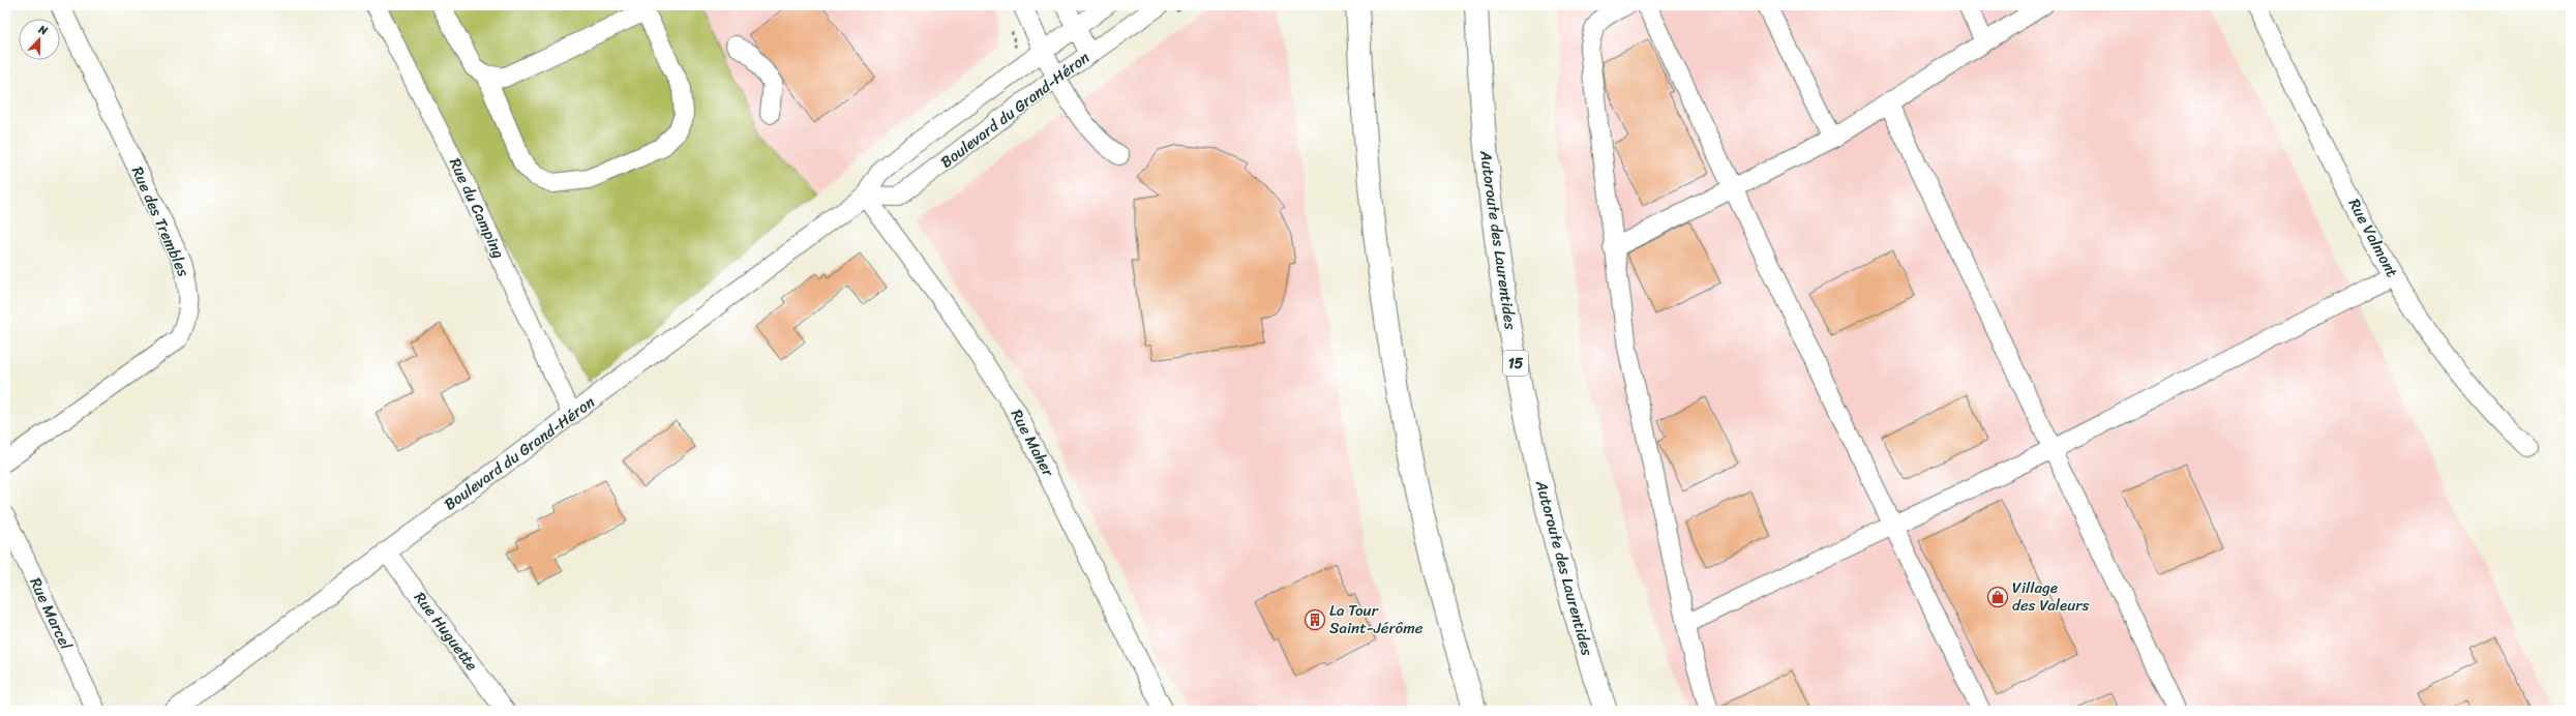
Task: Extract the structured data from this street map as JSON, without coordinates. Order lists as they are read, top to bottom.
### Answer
{
  "streets": {
    "highway": ["Autoroute des Laurentides", "15"],
    "street": [
      "Boulevard du Grand-Héron",
      "Rue du Camping",
      "Rue des Trembles",
      "Rue Valmont",
      "Rue Maher",
      "Rue Marcel",
      "Rue Huguette"
    ]
  },
  "crossings": [
    ["Boulevard du Grand-Héron", "Rue du Camping"],
    ["Boulevard du Grand-Héron", "Rue Maher"],
    ["Boulevard du Grand-Héron", "Rue Huguette"]
  ],
  "places": {
    "shop": ["Village des Valeurs"],
    "building": ["La Tour Saint-Jérôme"]
  },
  "north": "top"
}
